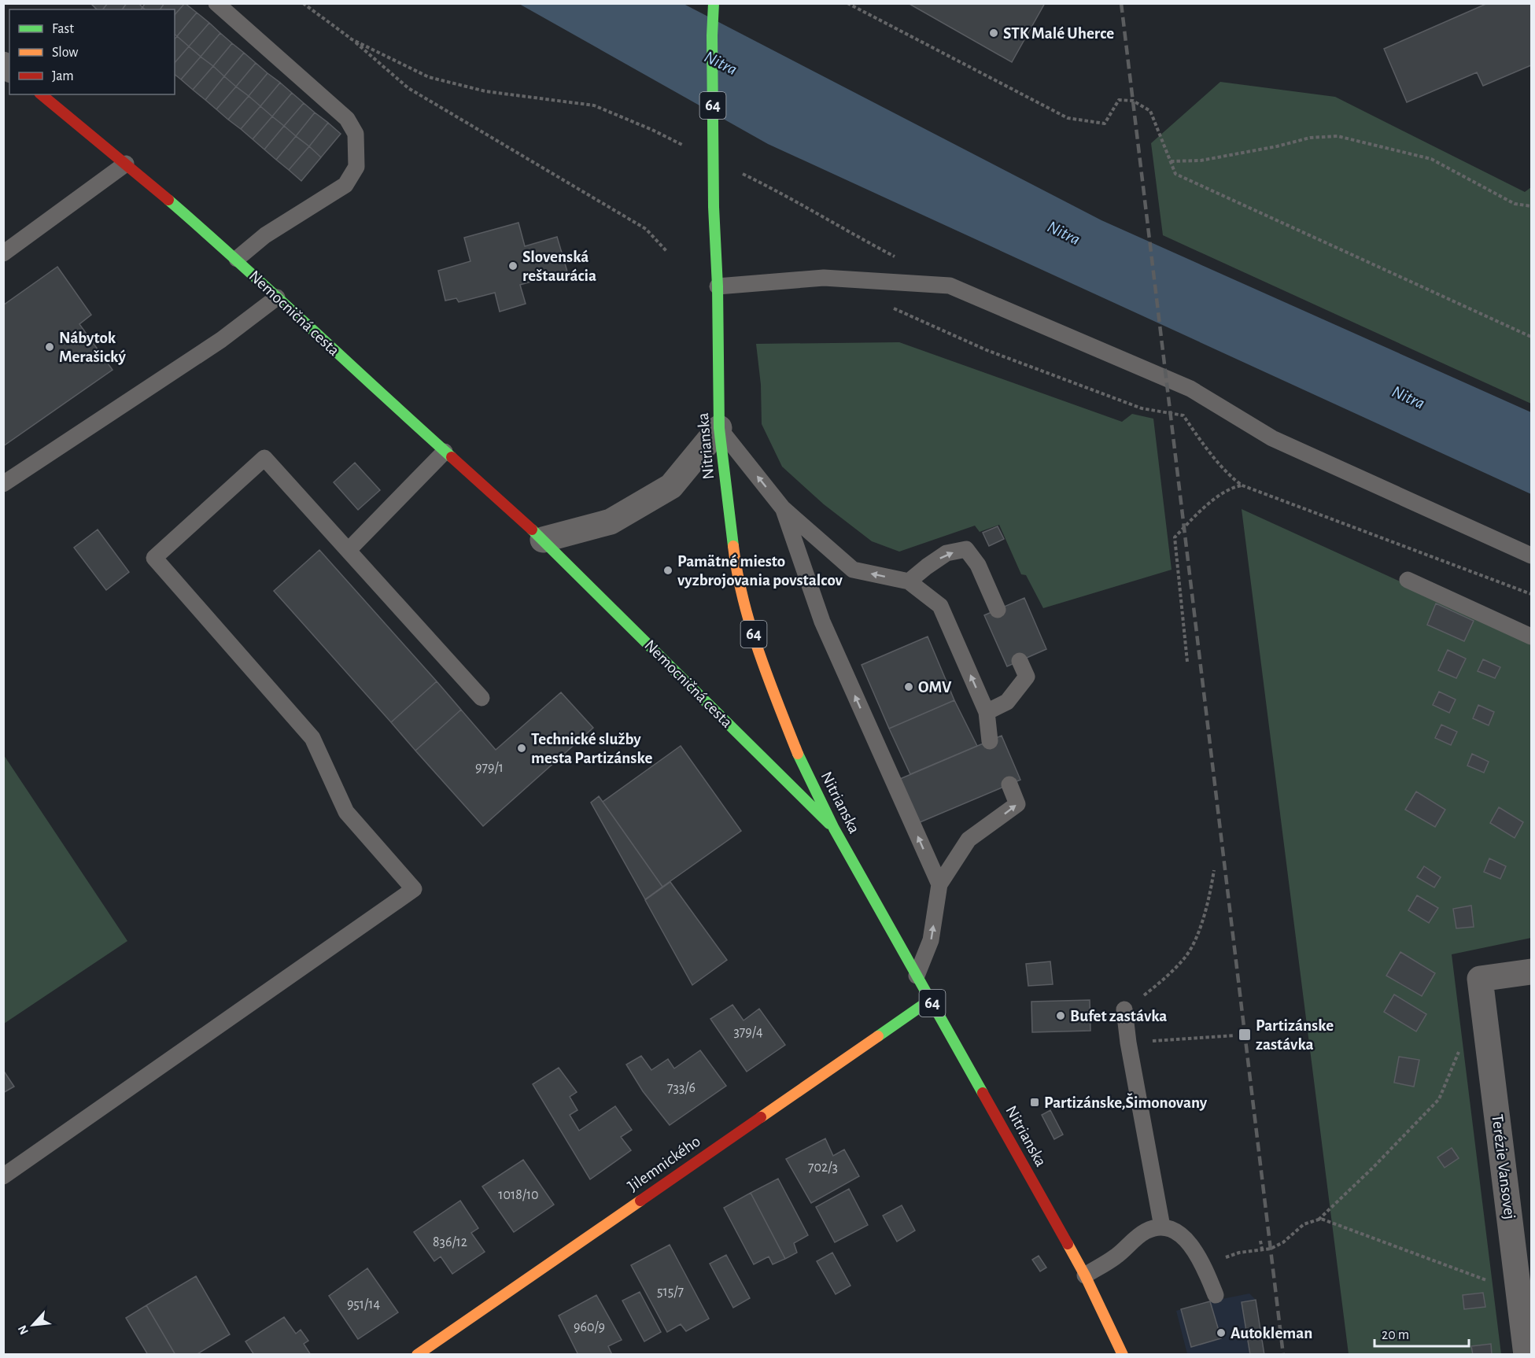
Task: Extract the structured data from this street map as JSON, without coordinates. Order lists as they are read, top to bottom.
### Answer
{
  "streets": {
    "street": [
      "64",
      "Nemocničná cesta",
      "Nitrianska",
      "Jilemnického",
      "Terézie Vansovej"
    ]
  },
  "crossings": [
    ["Nemocničná cesta", "Nitrianska"],
    ["Nitrianska", "Jilemnického"]
  ],
  "water": ["Nitra"],
  "places": {
    "other": [
      "STK Malé Uherce",
      "Slovenská reštaurácia",
      "Nábytok Merašický",
      "Pamätné miesto vyzbrojovania povstalcov",
      "OMV",
      "Technické služby mesta Partizánske",
      "Bufet zastávka",
      "Autokleman"
    ],
    "transit": ["Partizánske zastávka", "Partizánske,Šimonovany"]
  },
  "house_numbers": [
    "979/1",
    "379/4",
    "733/6",
    "702/3",
    "1018/10",
    "836/12",
    "515/7",
    "951/14",
    "960/9"
  ],
  "legend": ["Fast", "Slow", "Jam"],
  "scale_bar": "20 m",
  "north": "bottom left"
}
